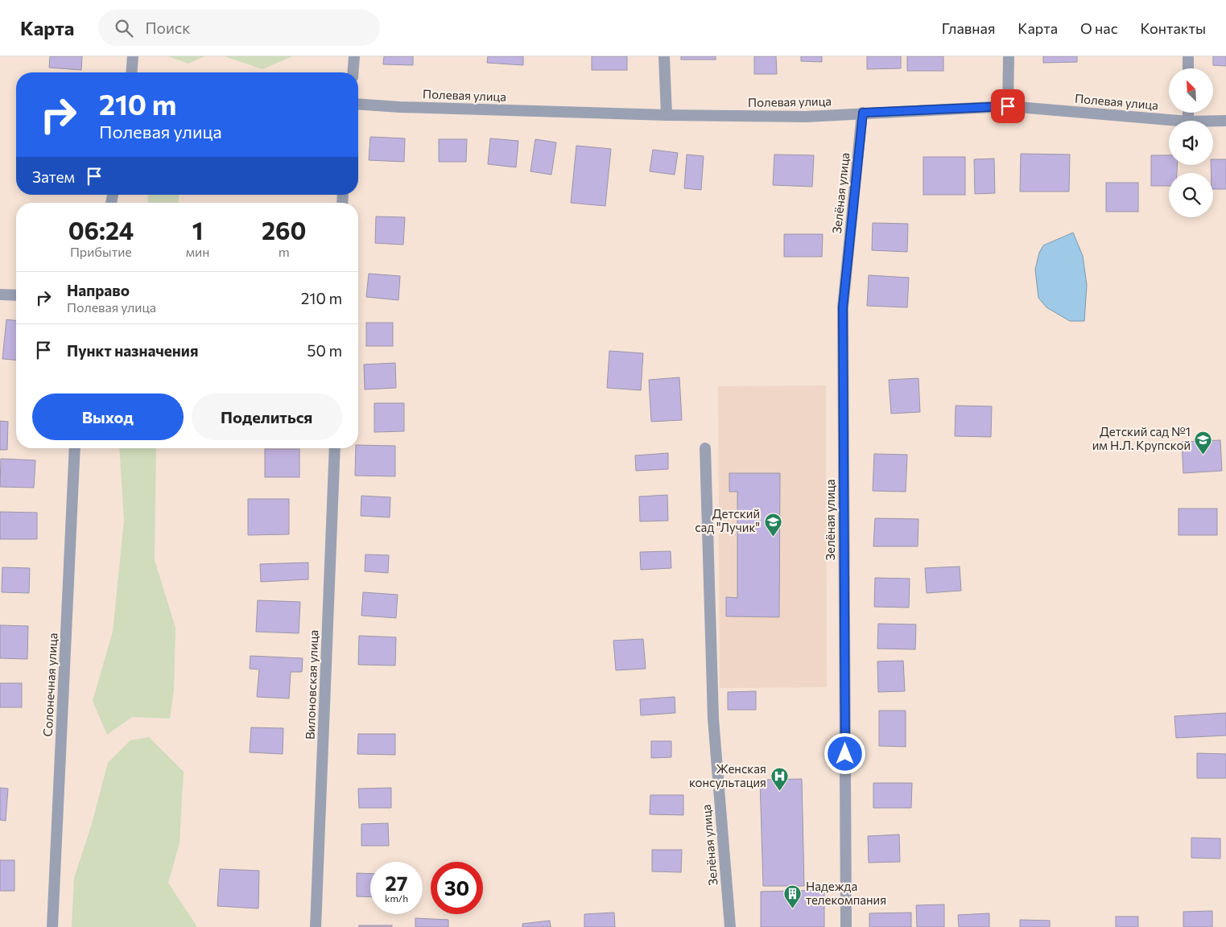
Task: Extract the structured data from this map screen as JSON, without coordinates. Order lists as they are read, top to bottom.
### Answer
{
  "streets": {
    "street": [
      "Полевая улица",
      "Зелёная улица",
      "Солонечная улица",
      "Вилоновская улица"
    ]
  },
  "crossings": [
    ["Полевая улица", "Зелёная улица"]
  ],
  "places": {
    "school or university": ["Детский сад №1 им Н.Л. Крупской", "Детский сад \"Лучик\""],
    "hospital": ["Женская консультация"],
    "building": ["Надежда телекомпания"]
  },
  "north": "top left",
  "page": {
    "header": "Карта",
    "search": "Поиск",
    "nav": [
      "Главная",
      "Карта",
      "О нас",
      "Контакты"
    ],
    "turn": ["210 m", "Полевая улица"],
    "then": "Затем",
    "eta": [
      "06:24",
      "Прибытие",
      "1",
      "мин",
      "260",
      "m"
    ],
    "list": [
      {
        "name": "Направо",
        "note": "Полевая улица",
        "value": "210 m"
      },
      {
        "name": "Пункт назначения",
        "value": "50 m"
      }
    ],
    "buttons": ["Выход", "Поделиться"],
    "speed": "27 km/h",
    "limit": "30"
  }
}
